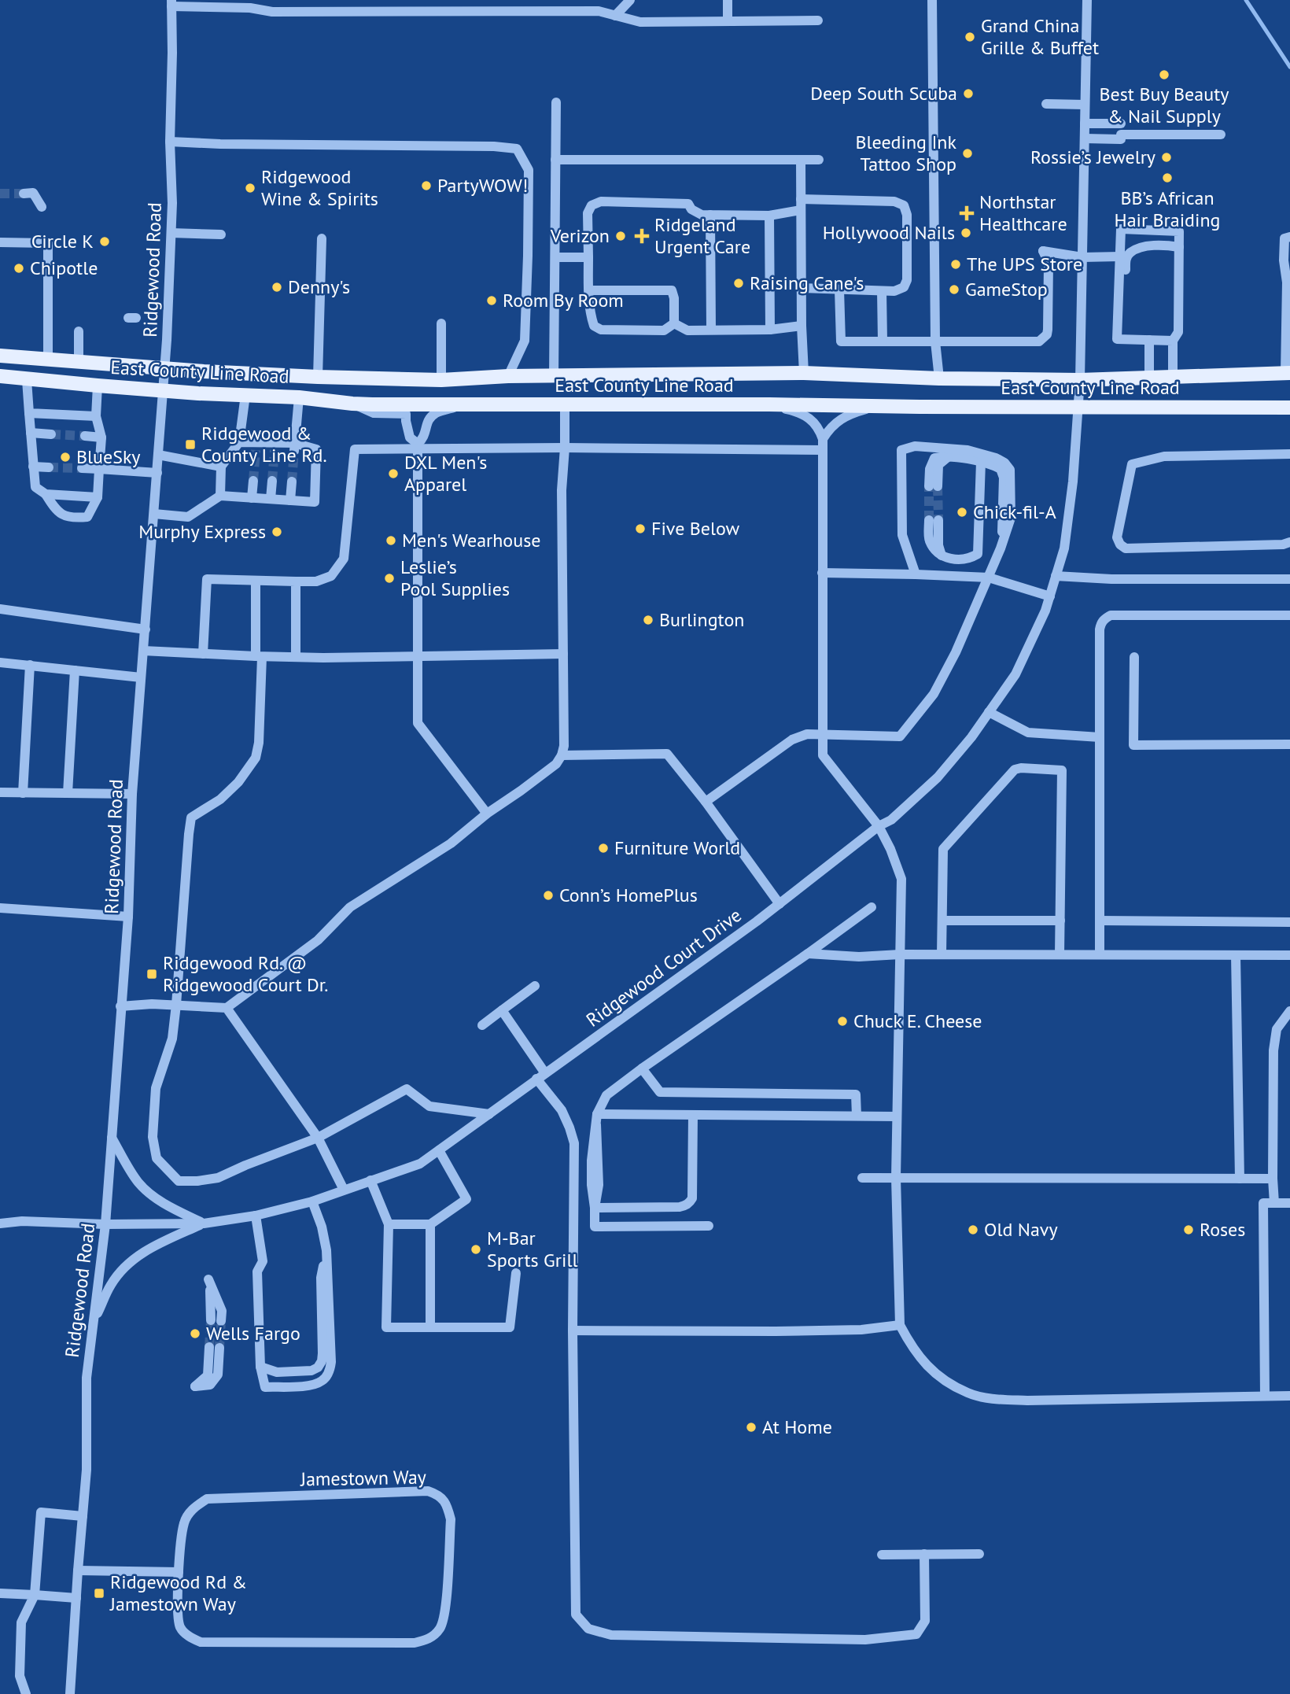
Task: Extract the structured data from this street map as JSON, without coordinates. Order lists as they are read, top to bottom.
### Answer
{
  "streets": {
    "main road": ["East County Line Road"],
    "street": ["Ridgewood Road", "Ridgewood Court Drive", "Jamestown Way"]
  },
  "crossings": [
    ["Ridgewood Road", "East County Line Road"],
    ["Ridgewood Road", "Ridgewood Court Drive"],
    ["East County Line Road", "Ridgewood Court Drive"]
  ],
  "places": {
    "other": [
      "Grand China Grille & Buffet",
      "Best Buy Beauty & Nail Supply",
      "Deep South Scuba",
      "Bleeding Ink Tattoo Shop",
      "Rossie’s Jewelry",
      "BB’s African Hair Braiding",
      "PartyWOW!",
      "Ridgewood Wine & Spirits",
      "Hollywood Nails",
      "Verizon",
      "Circle K",
      "The UPS Store",
      "Chipotle",
      "Raising Cane's",
      "Denny's",
      "GameStop",
      "Room By Room",
      "BlueSky",
      "DXL Men's Apparel",
      "Chick-fil-A",
      "Five Below",
      "Murphy Express",
      "Men's Wearhouse",
      "Leslie’s Pool Supplies",
      "Burlington",
      "Furniture World",
      "Conn’s HomePlus",
      "Chuck E. Cheese",
      "Old Navy",
      "Roses",
      "M-Bar Sports Grill",
      "Wells Fargo",
      "At Home"
    ],
    "health": ["Northstar Healthcare", "Ridgeland Urgent Care"],
    "transit": ["Ridgewood & County Line Rd.", "Ridgewood Rd. @ Ridgewood Court Dr.", "Ridgewood Rd & Jamestown Way"]
  }
}
